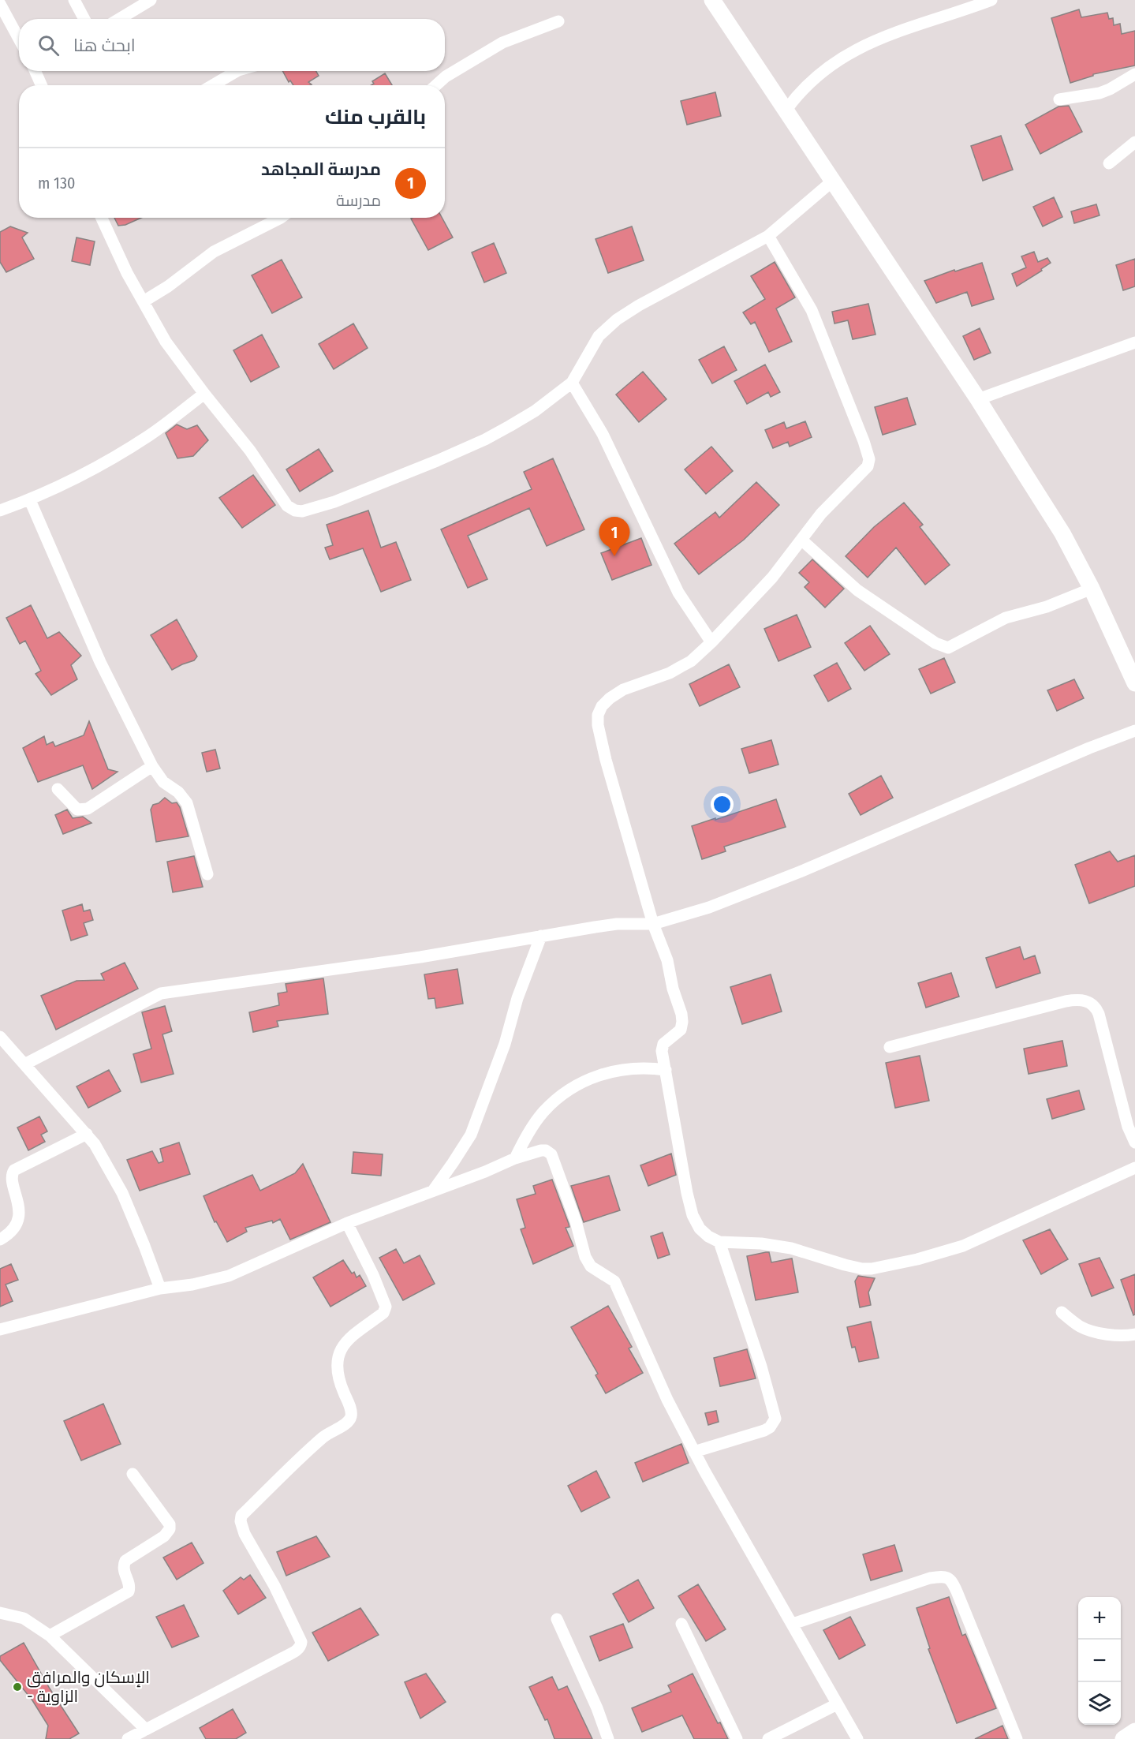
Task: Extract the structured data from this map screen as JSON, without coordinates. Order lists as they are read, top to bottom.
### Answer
{
  "places": ["الإسكان والمرافق - الزاوية"],
  "page": {
    "search": "ابحث هنا",
    "heading": "بالقرب منك",
    "list": [
      {
        "mark": "1",
        "name": "مدرسة المجاهد",
        "note": "مدرسة",
        "value": "130 m"
      }
    ],
    "pins": "1",
    "map_buttons": ["+", "−"]
  }
}
